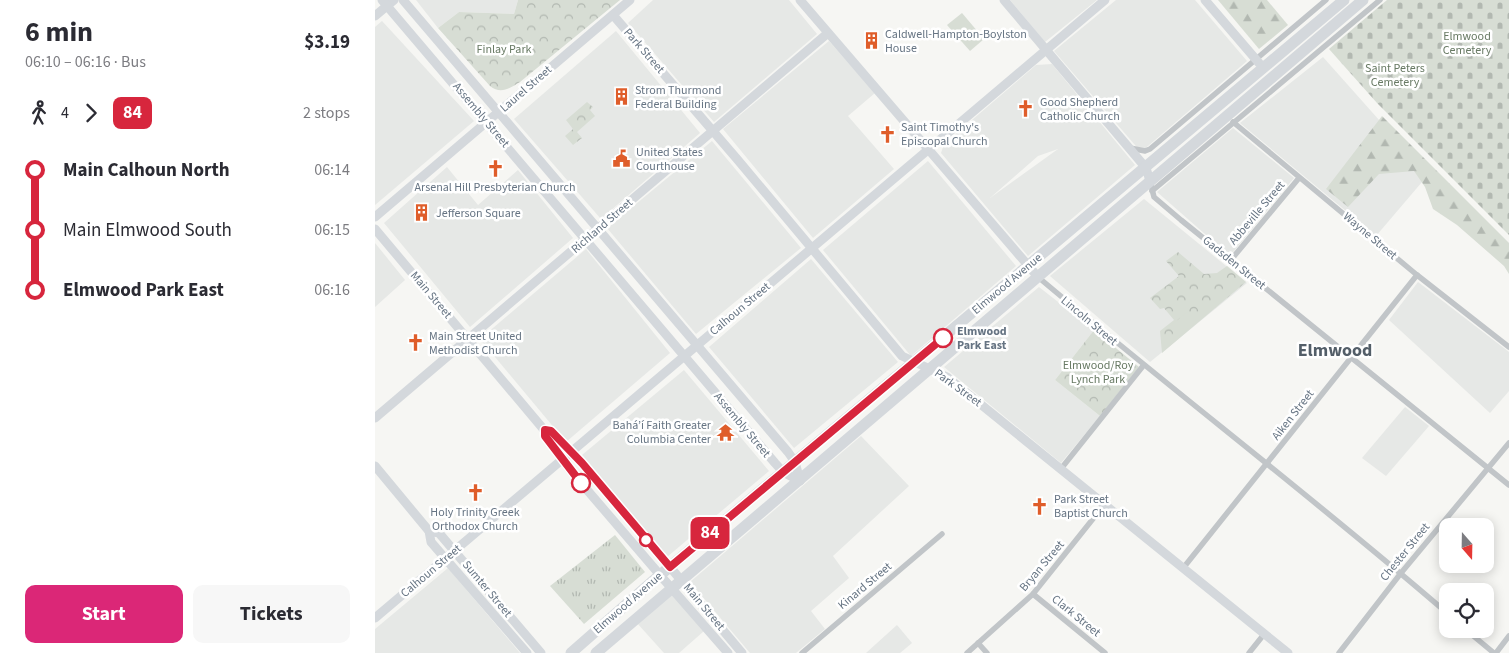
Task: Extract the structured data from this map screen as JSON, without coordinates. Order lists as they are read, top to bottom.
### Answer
{
  "streets": {
    "highway": ["Elmwood Avenue"],
    "street": [
      "Park Street",
      "Laurel Street",
      "Assembly Street",
      "Abbeville Street",
      "Richland Street",
      "Wayne Street",
      "Gadsden Street",
      "Main Street",
      "Calhoun Street",
      "Lincoln Street",
      "Aiken Street",
      "Chester Street",
      "Bryan Street",
      "Kinard Street",
      "Sumter Street",
      "Clark Street"
    ]
  },
  "crossings": [
    ["Park Street", "Laurel Street"],
    ["Park Street", "Richland Street"],
    ["Park Street", "Elmwood Avenue"],
    ["Park Street", "Calhoun Street"],
    ["Park Street", "Aiken Street"],
    ["Park Street", "Bryan Street"],
    ["Laurel Street", "Assembly Street"],
    ["Assembly Street", "Richland Street"],
    ["Assembly Street", "Elmwood Avenue"],
    ["Assembly Street", "Calhoun Street"],
    ["Abbeville Street", "Wayne Street"],
    ["Abbeville Street", "Gadsden Street"],
    ["Richland Street", "Main Street"],
    ["Richland Street", "Lincoln Street"],
    ["Wayne Street", "Elmwood Avenue"],
    ["Wayne Street", "Aiken Street"],
    ["Gadsden Street", "Elmwood Avenue"],
    ["Gadsden Street", "Calhoun Street"],
    ["Gadsden Street", "Aiken Street"],
    ["Gadsden Street", "Chester Street"],
    ["Elmwood Avenue", "Main Street"],
    ["Elmwood Avenue", "Lincoln Street"],
    ["Main Street", "Calhoun Street"],
    ["Calhoun Street", "Lincoln Street"],
    ["Calhoun Street", "Sumter Street"],
    ["Lincoln Street", "Aiken Street"],
    ["Lincoln Street", "Chester Street"],
    ["Bryan Street", "Clark Street"]
  ],
  "districts": ["Elmwood"],
  "parks": [
    "Elmwood Cemetery",
    "Finlay Park",
    "Saint Peters Cemetery",
    "Elmwood/Roy Lynch Park"
  ],
  "places": {
    "building": ["Caldwell-Hampton-Boylston House", "Strom Thurmond Federal Building", "Jefferson Square"],
    "church": [
      "Good Shepherd Catholic Church",
      "Saint Timothy's Episcopal Church",
      "Arsenal Hill Presbyterian Church",
      "Main Street United Methodist Church",
      "Holy Trinity Greek Orthodox Church",
      "Park Street Baptist Church"
    ],
    "public building": ["United States Courthouse"],
    "other": ["Elmwood Park East"],
    "temple": ["Bahá’í Faith Greater Columbia Center"]
  },
  "lines": ["bus line 84"],
  "north": "bottom",
  "page": {
    "heading": ["6 min", "06:10 – 06:16 · Bus", "$3.19"],
    "on_map": "84",
    "legs": ["4", "84", "2 stops"],
    "list": [
      {
        "name": "Main Calhoun North",
        "value": "06:14"
      },
      {
        "name": "Main Elmwood South",
        "value": "06:15"
      },
      {
        "name": "Elmwood Park East",
        "value": "06:16"
      }
    ],
    "buttons": ["Start", "Tickets"]
  }
}
